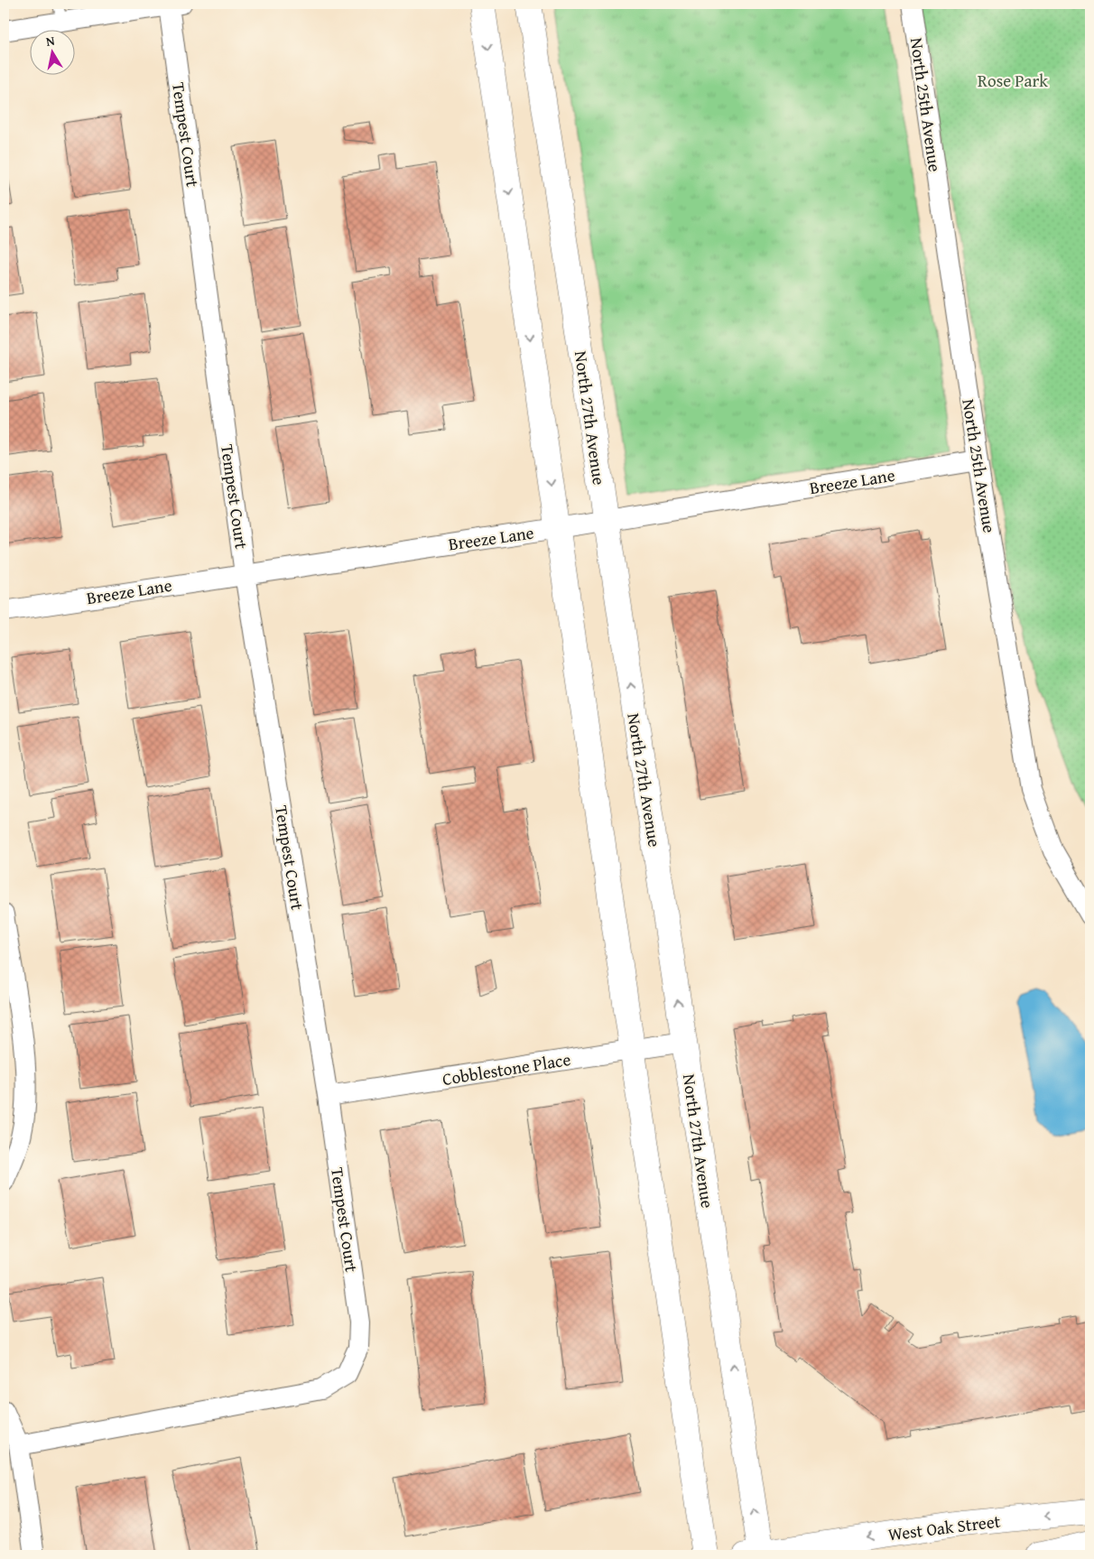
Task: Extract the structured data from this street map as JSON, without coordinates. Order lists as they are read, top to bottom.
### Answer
{
  "streets": {
    "street": [
      "North 25th Avenue",
      "Tempest Court",
      "North 27th Avenue",
      "Breeze Lane",
      "Cobblestone Place",
      "West Oak Street"
    ]
  },
  "crossings": [
    ["North 25th Avenue", "Breeze Lane"],
    ["Tempest Court", "Breeze Lane"],
    ["Tempest Court", "Cobblestone Place"],
    ["North 27th Avenue", "Breeze Lane"],
    ["North 27th Avenue", "Cobblestone Place"],
    ["North 27th Avenue", "West Oak Street"]
  ],
  "one_way": ["West Oak Street"],
  "parks": ["Rose Park"],
  "north": "top"
}
